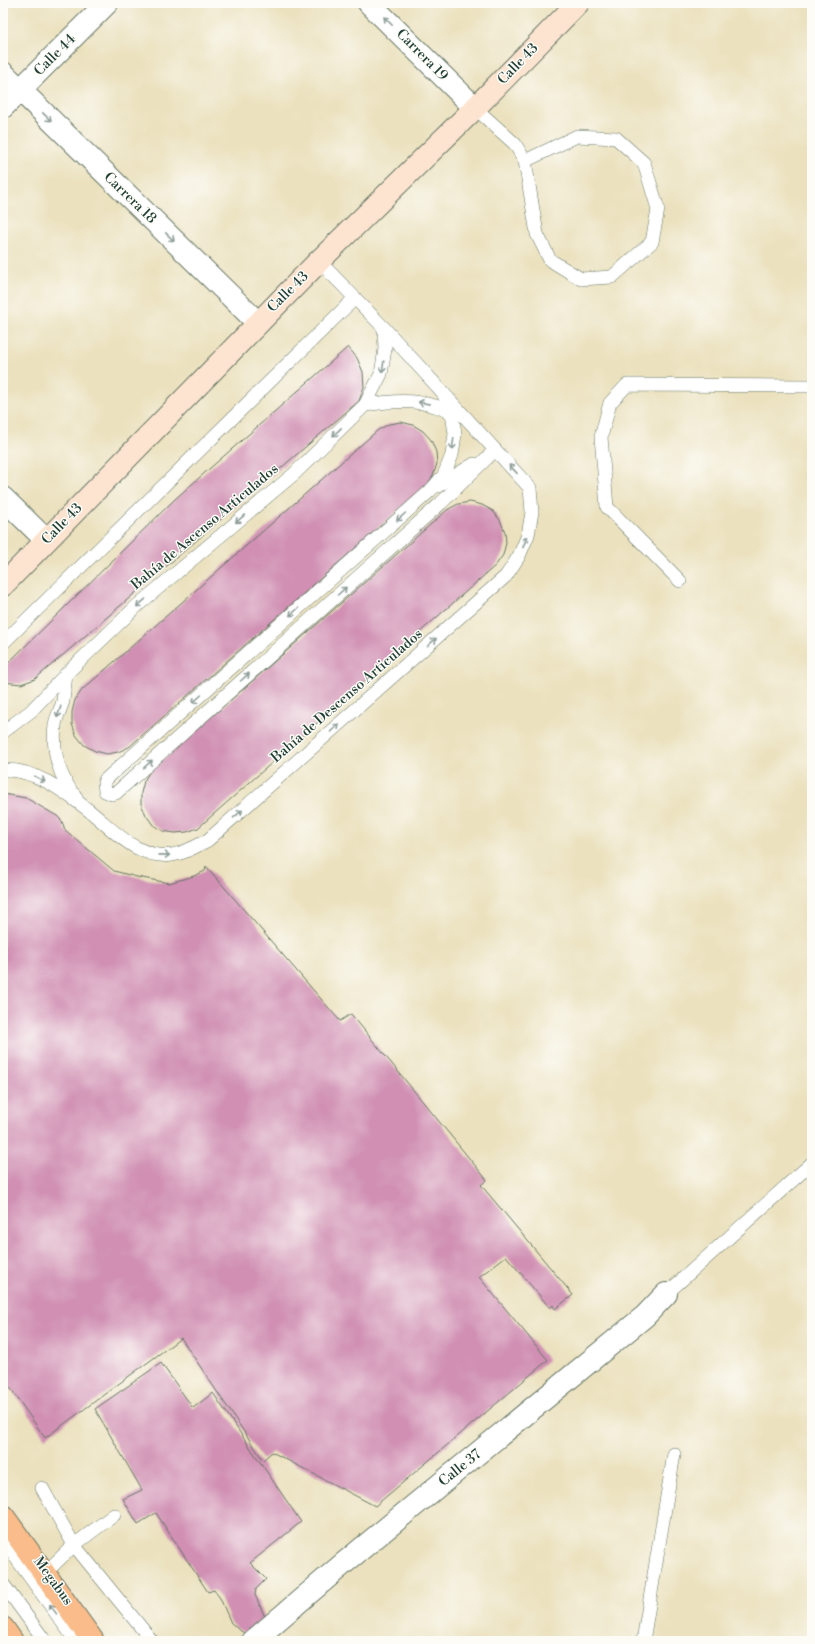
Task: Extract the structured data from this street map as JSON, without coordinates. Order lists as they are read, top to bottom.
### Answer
{
  "streets": {
    "street": [
      "Calle 44",
      "Carrera 19",
      "Calle 43",
      "Carrera 18",
      "Calle 37"
    ],
    "lane": ["Bahía de Ascenso Articulados", "Bahía de Descenso Articulados", "Megabus"]
  },
  "crossings": [
    ["Calle 44", "Carrera 18"],
    ["Carrera 19", "Calle 43"],
    ["Calle 43", "Carrera 18"]
  ],
  "one_way": ["Carrera 19", "Carrera 18"]
}
